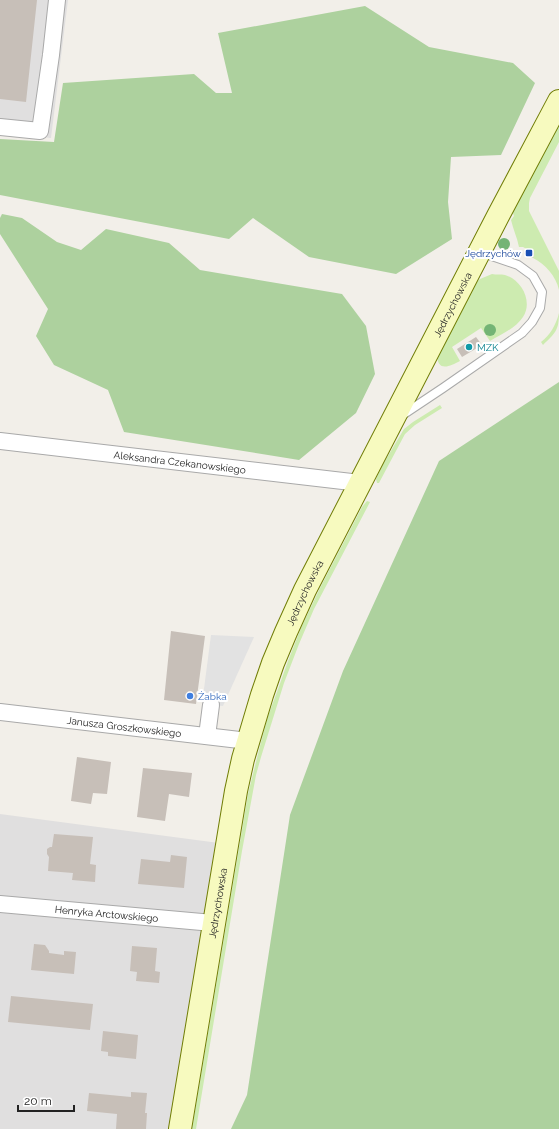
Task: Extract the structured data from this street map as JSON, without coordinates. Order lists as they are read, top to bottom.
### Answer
{
  "streets": {
    "main road": ["Jędrzychowska"],
    "street": ["Aleksandra Czekanowskiego", "Janusza Groszkowskiego", "Henryka Arctowskiego"]
  },
  "crossings": [
    ["Jędrzychowska", "Aleksandra Czekanowskiego"],
    ["Jędrzychowska", "Janusza Groszkowskiego"],
    ["Jędrzychowska", "Henryka Arctowskiego"]
  ],
  "places": {
    "transit": ["Jędrzychów"],
    "other": ["MZK", "Żabka"]
  },
  "scale_bar": "20 m"
}
